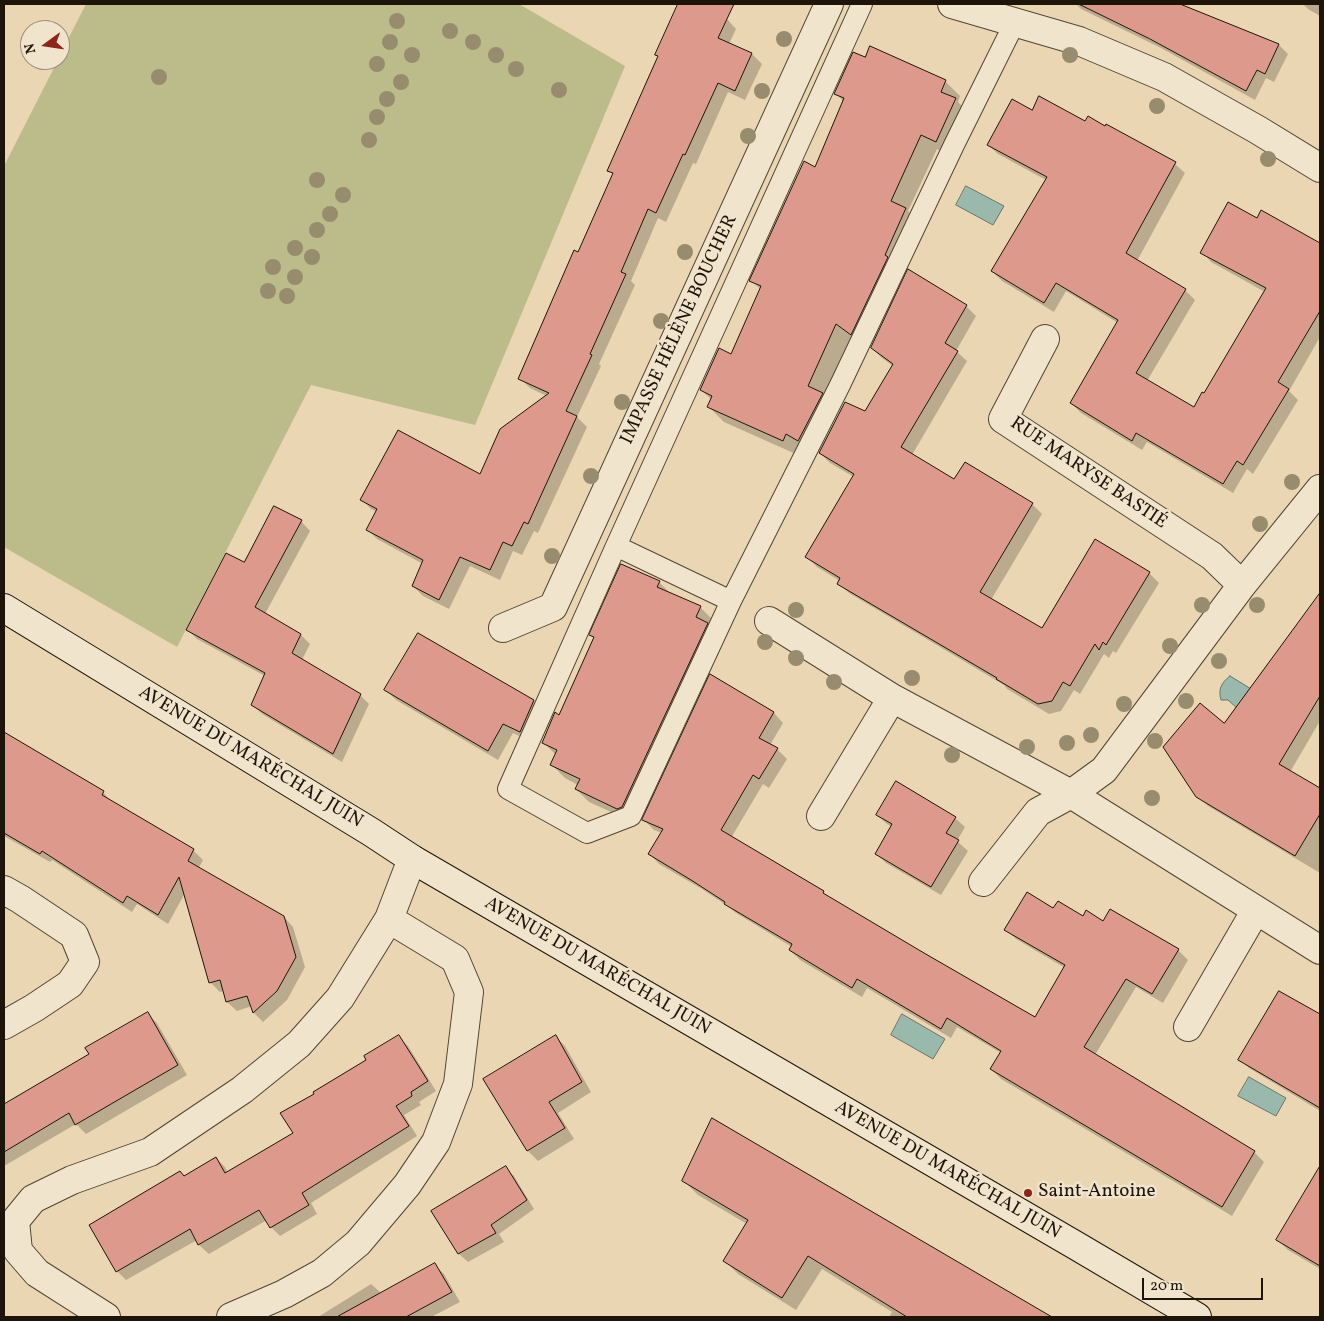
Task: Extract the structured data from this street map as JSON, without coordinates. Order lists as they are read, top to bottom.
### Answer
{
  "streets": {
    "street": ["IMPASSE HÉLÈNE BOUCHER", "RUE MARYSE BASTIÉ", "AVENUE DU MARÉCHAL JUIN"]
  },
  "places": ["Saint-Antoine"],
  "scale_bar": "20 m",
  "north": "left"
}
